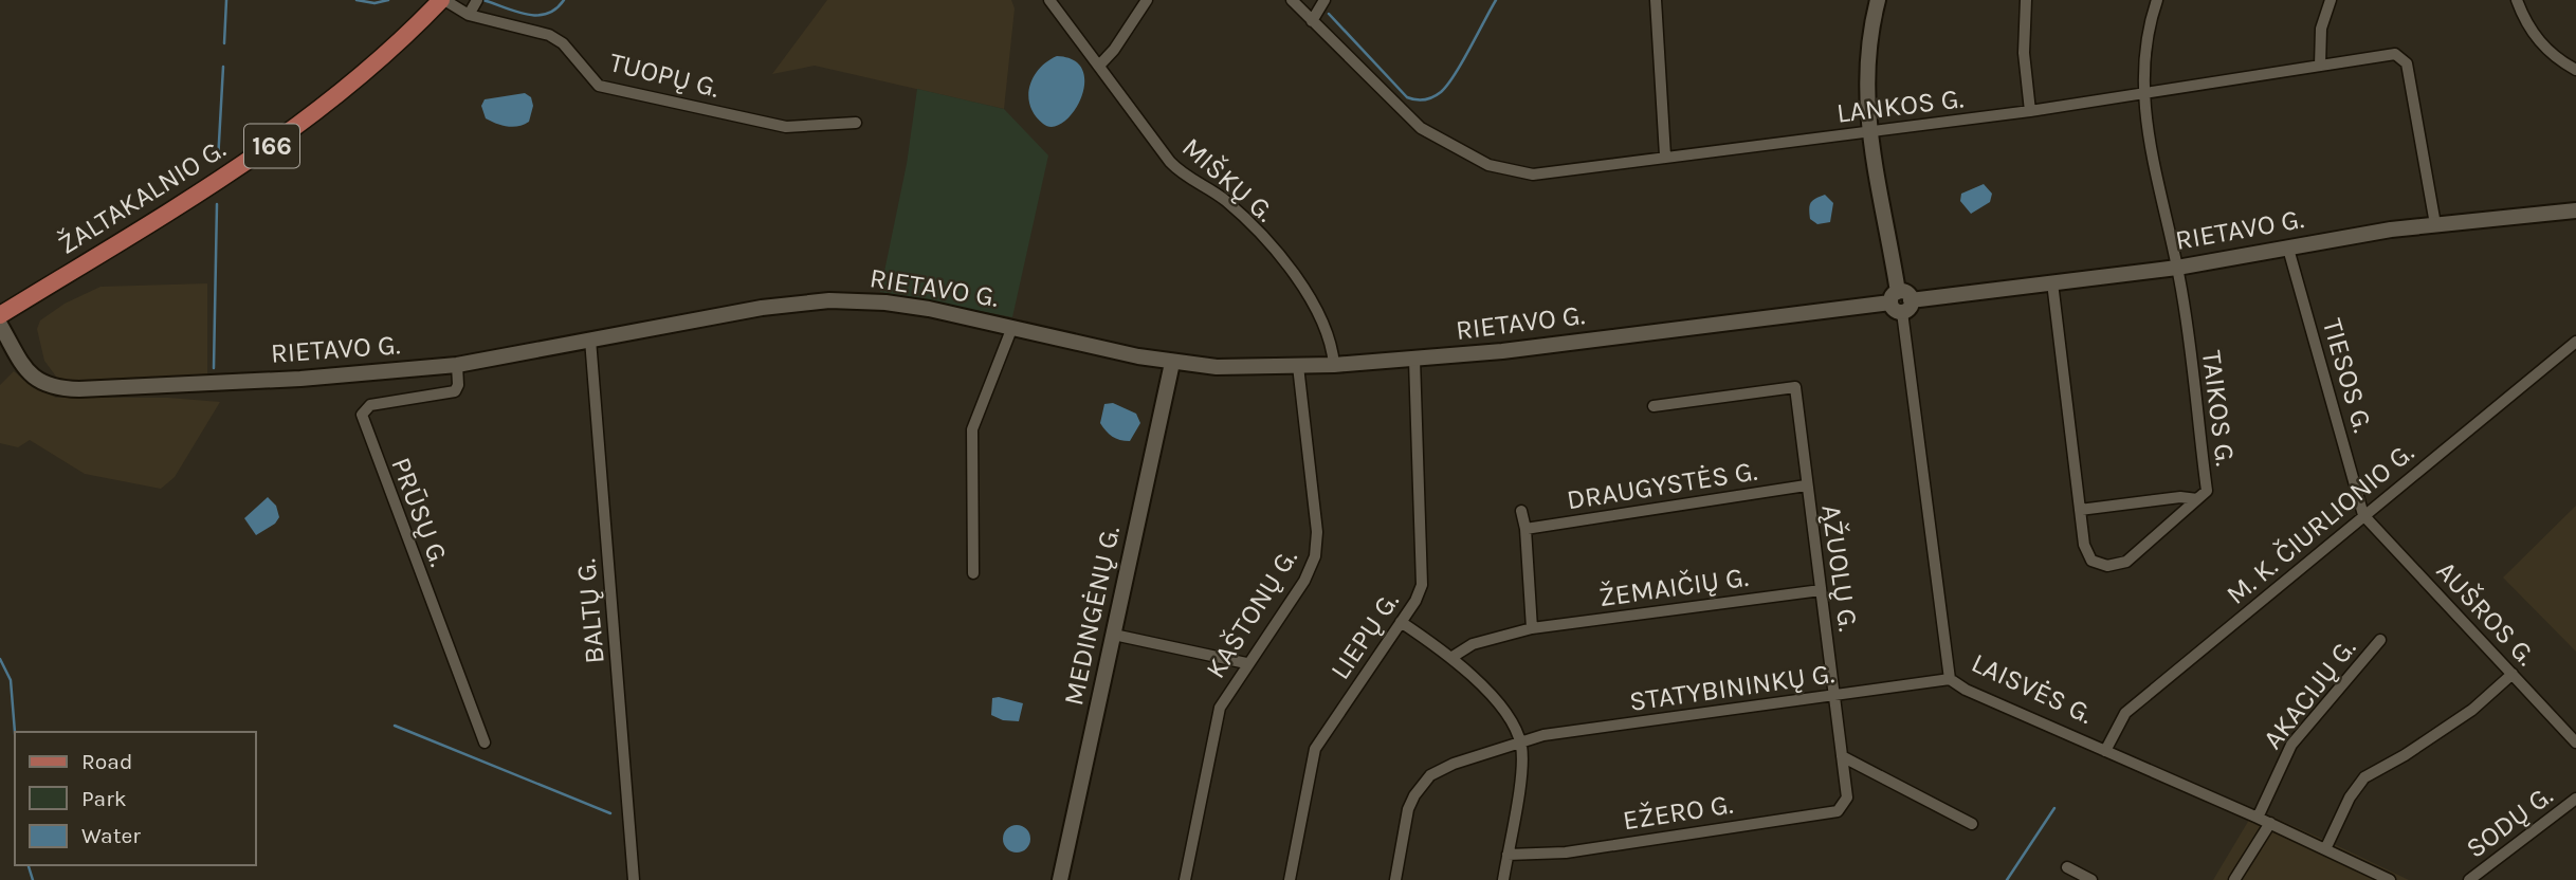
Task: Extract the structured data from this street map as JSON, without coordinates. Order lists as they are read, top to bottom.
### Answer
{
  "streets": {
    "main road": [
      "166",
      "ŽALTAKALNIO G.",
      "RIETAVO G.",
      "MEDINGĖNŲ G.",
      "LAISVĖS G."
    ],
    "street": [
      "TUOPŲ G.",
      "LANKOS G.",
      "MIŠKŲ G.",
      "TIESOS G.",
      "TAIKOS G.",
      "DRAUGYSTĖS G.",
      "PRŪSŲ G.",
      "M. K. ČIURLIONIO G.",
      "ĄŽUOLŲ G.",
      "ŽEMAIČIŲ G.",
      "BALTŲ G.",
      "KAŠTONŲ G.",
      "AUŠROS G.",
      "LIEPŲ G.",
      "STATYBININKŲ G.",
      "AKACIJŲ G.",
      "EŽERO G.",
      "SODŲ G."
    ]
  },
  "crossings": [
    ["TUOPŲ G.", "ŽALTAKALNIO G."],
    ["LANKOS G.", "RIETAVO G."],
    ["LANKOS G.", "TAIKOS G."],
    ["LANKOS G.", "LAISVĖS G."],
    ["MIŠKŲ G.", "RIETAVO G."],
    ["RIETAVO G.", "TIESOS G."],
    ["RIETAVO G.", "TAIKOS G."],
    ["RIETAVO G.", "PRŪSŲ G."],
    ["RIETAVO G.", "BALTŲ G."],
    ["RIETAVO G.", "KAŠTONŲ G."],
    ["RIETAVO G.", "MEDINGĖNŲ G."],
    ["RIETAVO G.", "LIEPŲ G."],
    ["RIETAVO G.", "LAISVĖS G."],
    ["TIESOS G.", "M. K. ČIURLIONIO G."],
    ["TIESOS G.", "AUŠROS G."],
    ["DRAUGYSTĖS G.", "ĄŽUOLŲ G."],
    ["M. K. ČIURLIONIO G.", "AUŠROS G."],
    ["M. K. ČIURLIONIO G.", "LAISVĖS G."],
    ["ĄŽUOLŲ G.", "ŽEMAIČIŲ G."],
    ["ĄŽUOLŲ G.", "STATYBININKŲ G."],
    ["ĄŽUOLŲ G.", "EŽERO G."],
    ["STATYBININKŲ G.", "LAISVĖS G."],
    ["LAISVĖS G.", "AKACIJŲ G."]
  ],
  "legend": ["Road", "Park", "Water"]
}
